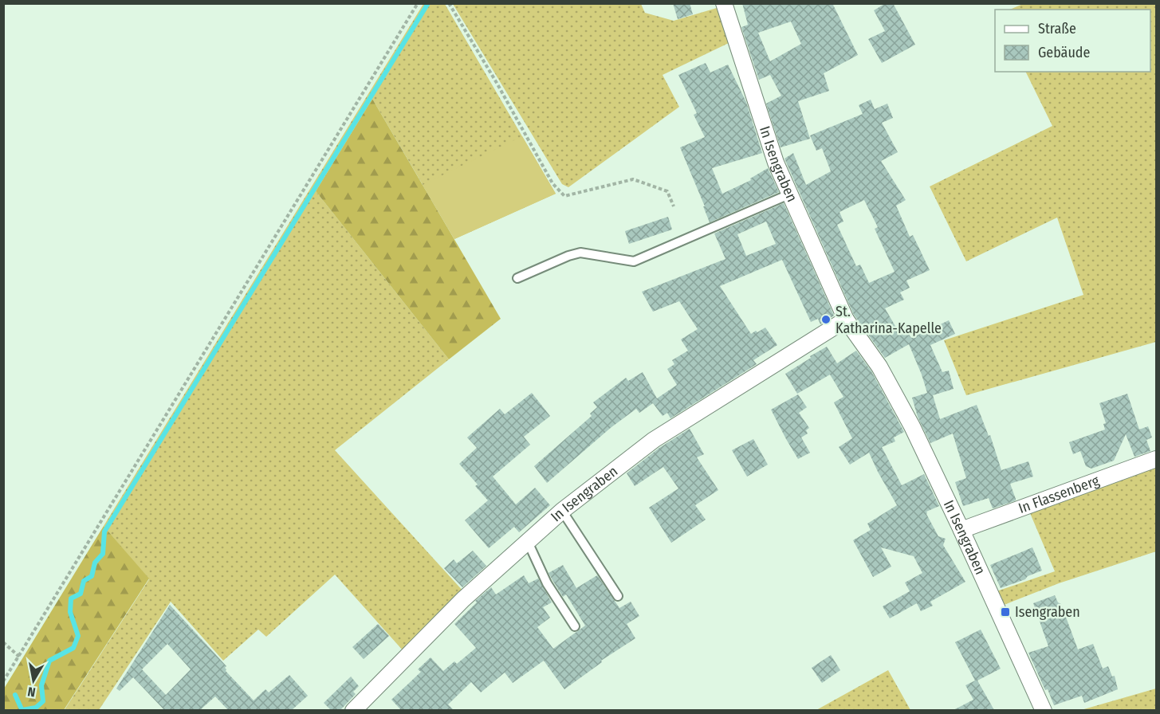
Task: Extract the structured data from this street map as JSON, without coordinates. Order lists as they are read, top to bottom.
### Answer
{
  "streets": {
    "street": ["In Isengraben", "In Flassenberg"]
  },
  "crossings": [
    ["In Isengraben", "In Flassenberg"]
  ],
  "places": {
    "other": ["St. Katharina-Kapelle"],
    "transit": ["Isengraben"]
  },
  "legend": ["Straße", "Gebäude"],
  "north": "bottom"
}
